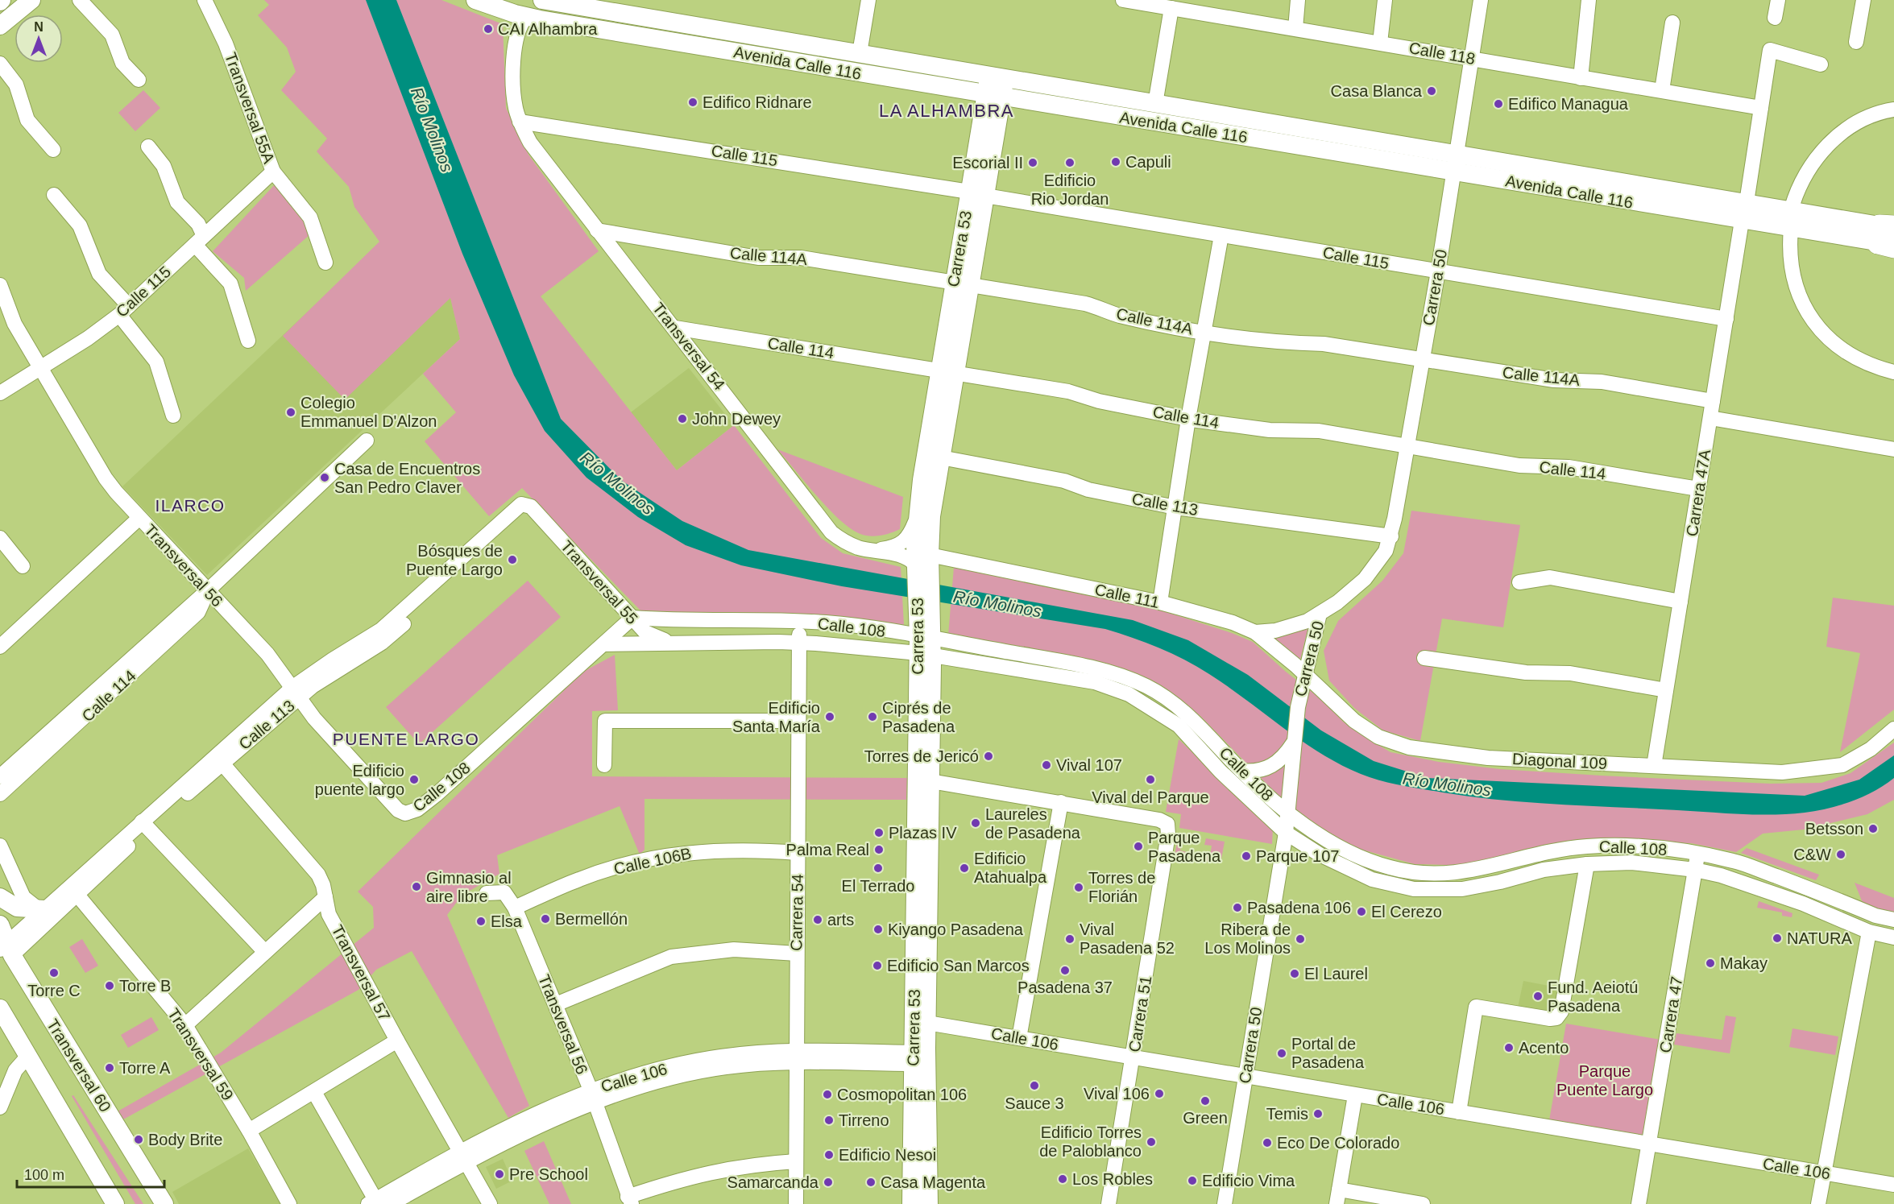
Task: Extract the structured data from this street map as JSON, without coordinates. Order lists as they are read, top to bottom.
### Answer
{
  "streets": {
    "main road": ["Avenida Calle 116", "Carrera 53", "Transversal 60"],
    "street": [
      "Calle 118",
      "Transversal 55A",
      "Calle 115",
      "Calle 114A",
      "Carrera 50",
      "Transversal 54",
      "Calle 114",
      "Carrera 47A",
      "Calle 113",
      "Transversal 56",
      "Transversal 55",
      "Calle 111",
      "Calle 108",
      "Diagonal 109",
      "Calle 106B",
      "Carrera 54",
      "Transversal 57",
      "Carrera 51",
      "Carrera 47",
      "Calle 106",
      "Transversal 59"
    ]
  },
  "crossings": [
    ["Calle 118", "Carrera 50"],
    ["Avenida Calle 116", "Carrera 53"],
    ["Avenida Calle 116", "Carrera 50"],
    ["Avenida Calle 116", "Carrera 47A"],
    ["Transversal 55A", "Calle 115"],
    ["Calle 115", "Carrera 53"],
    ["Calle 115", "Carrera 50"],
    ["Calle 115", "Transversal 54"],
    ["Calle 115", "Carrera 47A"],
    ["Calle 115", "Transversal 56"],
    ["Carrera 53", "Calle 114A"],
    ["Carrera 53", "Transversal 54"],
    ["Carrera 53", "Calle 114"],
    ["Carrera 53", "Calle 113"],
    ["Carrera 53", "Calle 111"],
    ["Carrera 53", "Calle 108"],
    ["Carrera 53", "Calle 106"],
    ["Calle 114A", "Carrera 50"],
    ["Calle 114A", "Transversal 54"],
    ["Calle 114A", "Carrera 47A"],
    ["Carrera 50", "Calle 114"],
    ["Carrera 50", "Calle 113"],
    ["Carrera 50", "Calle 111"],
    ["Carrera 50", "Calle 108"],
    ["Carrera 50", "Diagonal 109"],
    ["Carrera 50", "Calle 106"],
    ["Transversal 54", "Calle 114"],
    ["Transversal 54", "Calle 111"],
    ["Calle 114", "Carrera 47A"],
    ["Calle 114", "Transversal 56"],
    ["Carrera 47A", "Diagonal 109"],
    ["Calle 113", "Transversal 56"],
    ["Calle 113", "Transversal 55"],
    ["Calle 113", "Transversal 57"],
    ["Calle 113", "Transversal 59"],
    ["Calle 113", "Transversal 60"],
    ["Transversal 56", "Calle 108"],
    ["Transversal 56", "Calle 106B"],
    ["Transversal 56", "Calle 106"],
    ["Transversal 55", "Calle 108"],
    ["Calle 111", "Diagonal 109"],
    ["Calle 108", "Carrera 54"],
    ["Calle 108", "Carrera 47"],
    ["Calle 106B", "Carrera 54"],
    ["Carrera 54", "Calle 106"],
    ["Transversal 57", "Calle 106"],
    ["Carrera 51", "Calle 106"],
    ["Carrera 47", "Calle 106"]
  ],
  "districts": ["LA ALHAMBRA", "ILARCO", "PUENTE LARGO"],
  "water": ["Río Molinos"],
  "parks": ["Parque Puente Largo"],
  "places": [
    "CAI Alhambra",
    "Casa Blanca",
    "Edifico Ridnare",
    "Edifico Managua",
    "Capuli",
    "Escorial II",
    "Edificio Rio Jordan",
    "Colegio Emmanuel D'Alzon",
    "John Dewey",
    "Casa de Encuentros San Pedro Claver",
    "Bósques de Puente Largo",
    "Edificio Santa María",
    "Ciprés de Pasadena",
    "Torres de Jericó",
    "Vival 107",
    "Edificio puente largo",
    "Vival del Parque",
    "Laureles de Pasadena",
    "Betsson",
    "Plazas IV",
    "Parque Pasadena",
    "Palma Real",
    "C&W",
    "Parque 107",
    "El Terrado",
    "Edificio Atahualpa",
    "Gimnasio al aire libre",
    "Torres de Florián",
    "Pasadena 106",
    "El Cerezo",
    "Bermellón",
    "arts",
    "Elsa",
    "Kiyango Pasadena",
    "NATURA",
    "Vival Pasadena 52",
    "Ribera de Los Molinos",
    "Makay",
    "Edificio San Marcos",
    "Pasadena 37",
    "Torre C",
    "El Laurel",
    "Torre B",
    "Fund. Aeiotú Pasadena",
    "Acento",
    "Portal de Pasadena",
    "Torre A",
    "Sauce 3",
    "Vival 106",
    "Cosmopolitan 106",
    "Green",
    "Temis",
    "Tirreno",
    "Body Brite",
    "Edificio Torres de Paloblanco",
    "Eco De Colorado",
    "Edificio Nesoi",
    "Pre School",
    "Los Robles",
    "Edificio Vima",
    "Samarcanda",
    "Casa Magenta"
  ],
  "scale_bar": "100 m",
  "north": "top"
}
